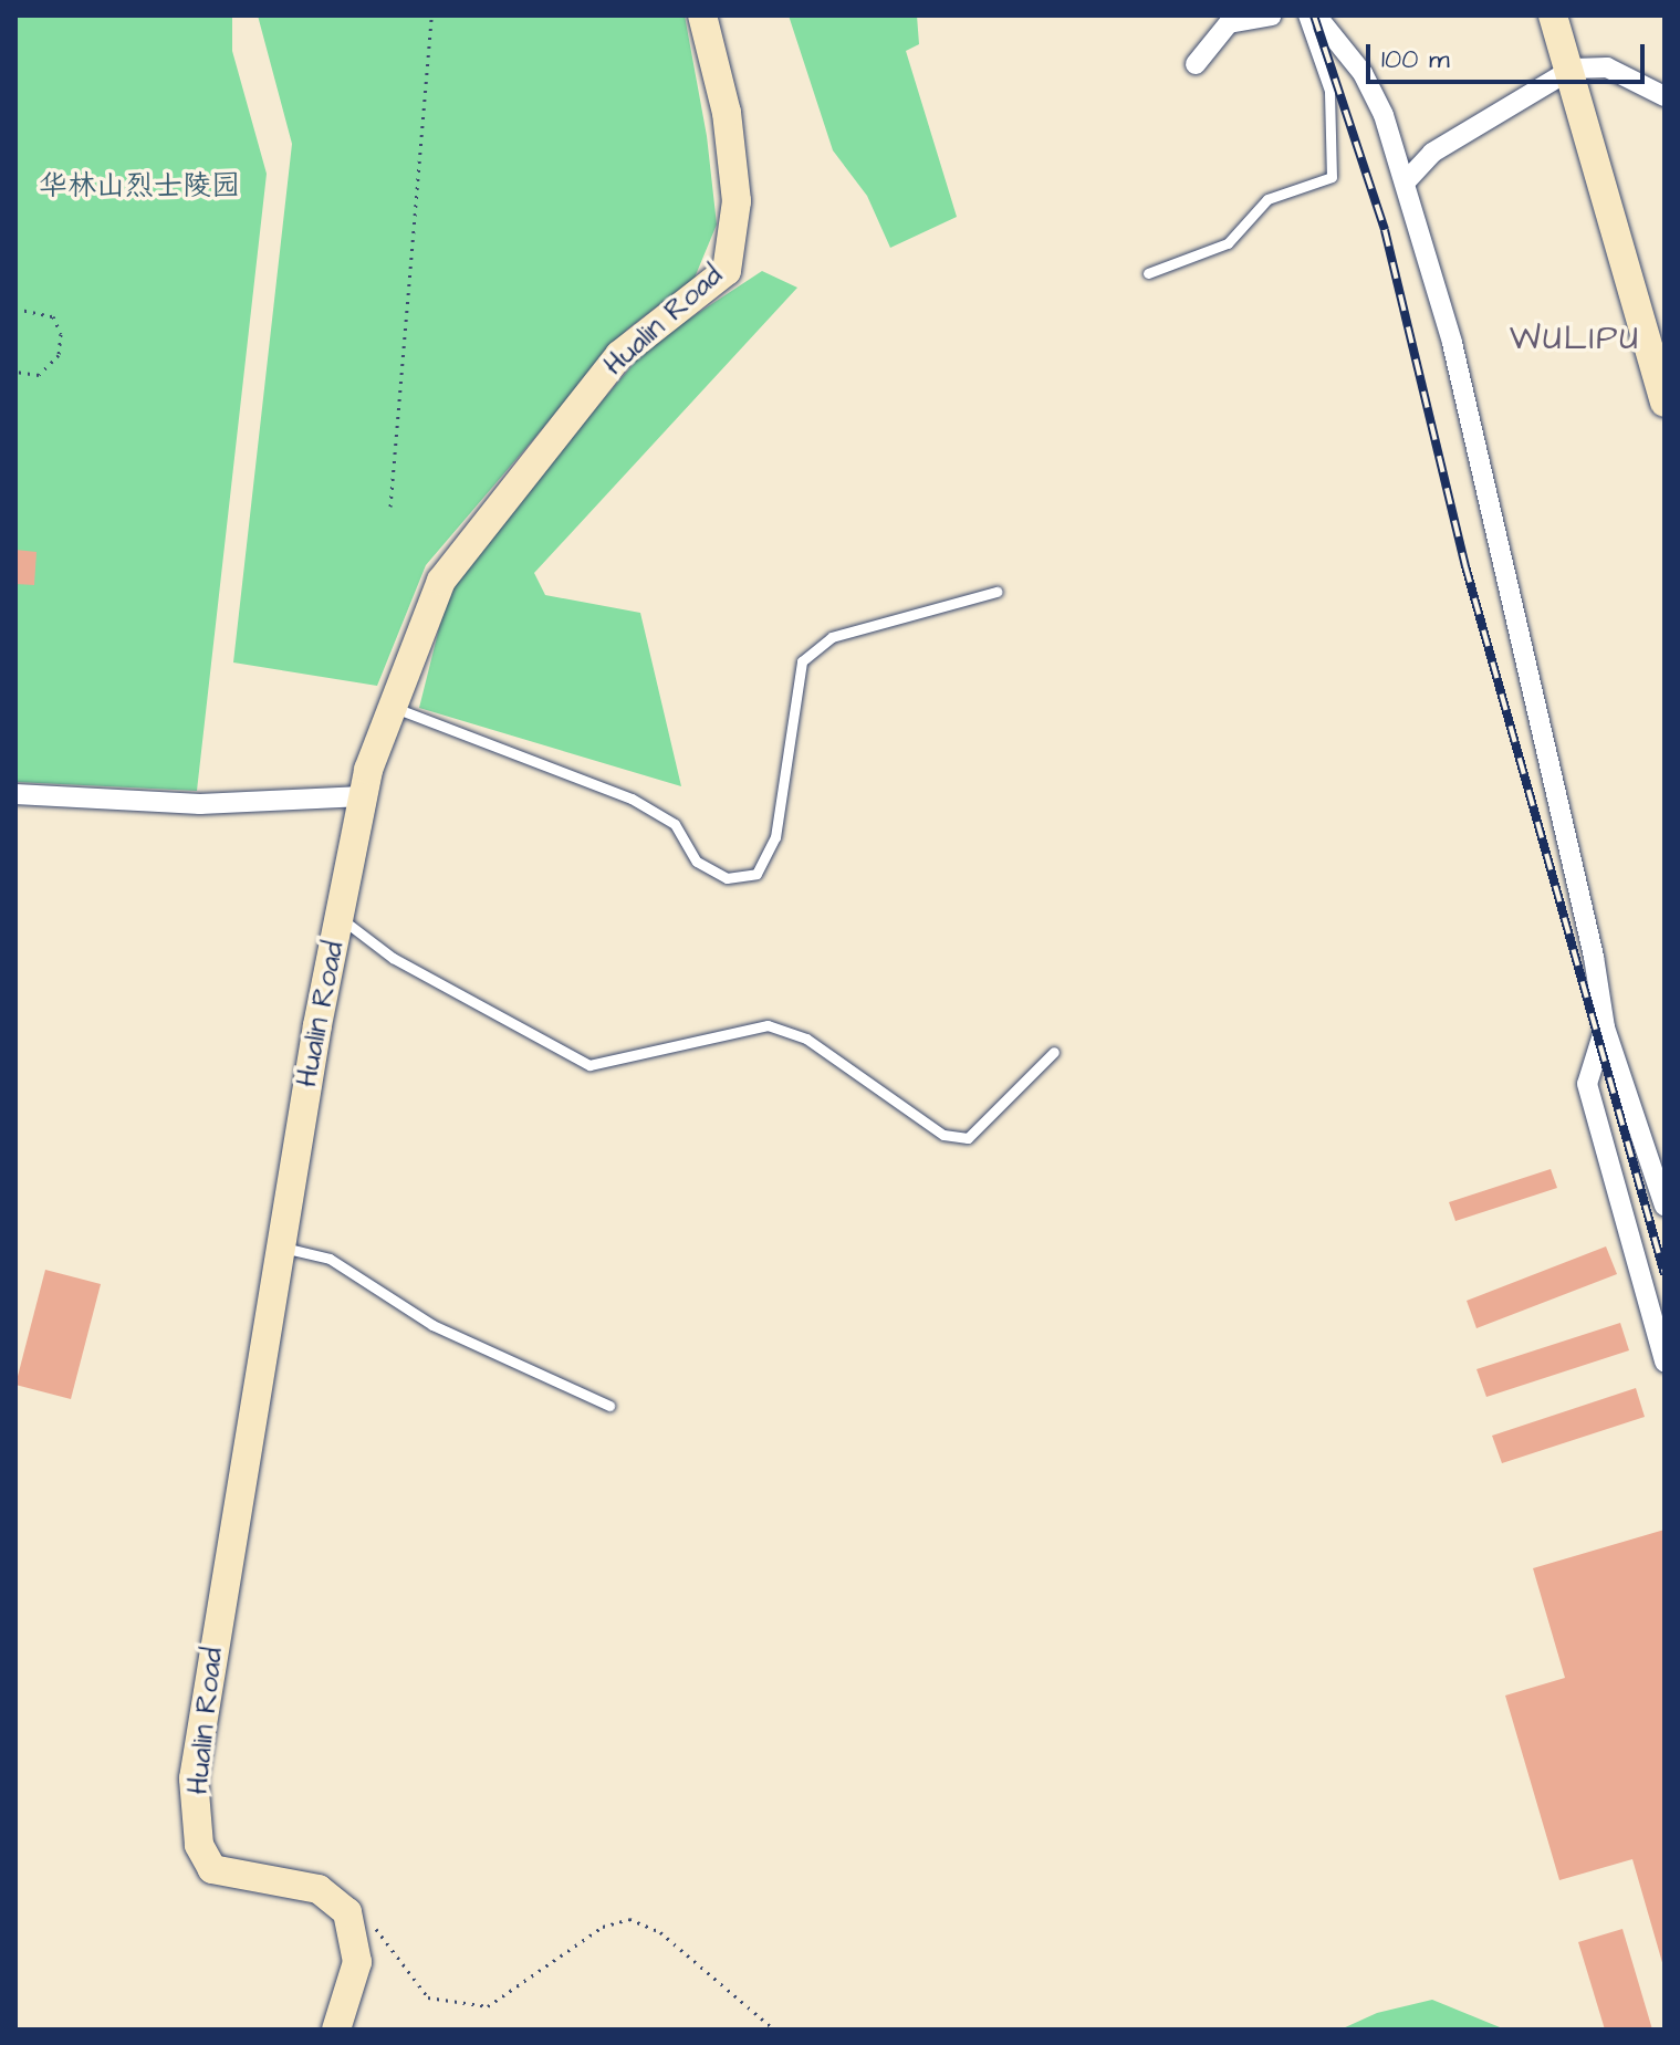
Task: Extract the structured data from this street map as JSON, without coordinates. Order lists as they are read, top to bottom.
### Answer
{
  "streets": {
    "street": ["Hualin Road"]
  },
  "districts": ["WULIPU"],
  "parks": ["华林山烈士陵园"],
  "scale_bar": "100 m"
}
